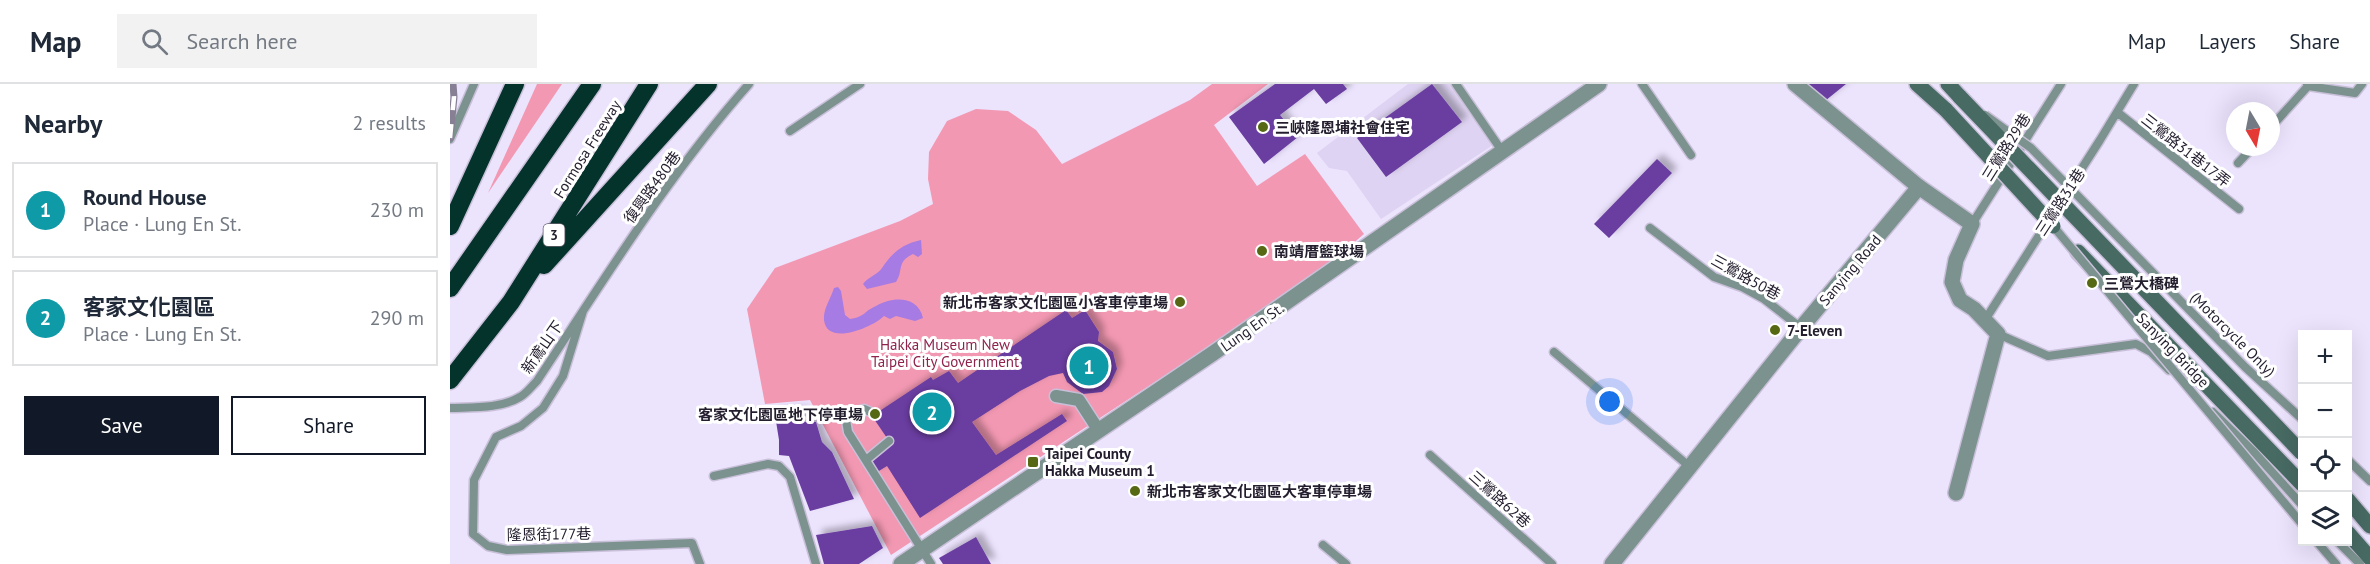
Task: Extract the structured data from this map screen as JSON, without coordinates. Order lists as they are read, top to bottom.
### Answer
{
  "streets": {
    "highway": ["Formosa Freeway", "3"],
    "main road": ["Sanying Bridge"],
    "street": ["Sanying Road", "Lung En St."],
    "lane": [
      "三鶯路29巷",
      "三鶯路31巷17弄",
      "復興路480巷",
      "三鶯路31巷",
      "三鶯路50巷",
      "(Motorcycle Only)",
      "新鳶山下",
      "三鶯路62巷",
      "隆恩街177巷"
    ]
  },
  "crossings": [
    ["三鶯路31巷17弄", "三鶯路31巷"],
    ["復興路480巷", "新鳶山下"],
    ["復興路480巷", "隆恩街177巷"],
    ["Sanying Road", "三鶯路50巷"],
    ["(Motorcycle Only)", "Sanying Bridge"],
    ["新鳶山下", "隆恩街177巷"]
  ],
  "parks": ["Hakka Museum New Taipei City Government"],
  "places": {
    "other": [
      "三峽隆恩埔社會住宅",
      "南靖厝籃球場",
      "三鶯大橋碑",
      "新北市客家文化園區小客車停車場",
      "7-Eleven",
      "客家文化園區地下停車場",
      "新北市客家文化園區大客車停車場"
    ],
    "transit": ["Taipei County Hakka Museum 1"]
  },
  "north": "bottom",
  "page": {
    "header": "Map",
    "search": "Search here",
    "nav": ["Map", "Layers", "Share"],
    "heading": ["Nearby", "2 results"],
    "list": [
      {
        "mark": "1",
        "name": "Round House",
        "note": "Place · Lung En St.",
        "value": "230 m"
      },
      {
        "mark": "2",
        "name": "客家文化園區",
        "note": "Place · Lung En St.",
        "value": "290 m"
      }
    ],
    "map_buttons": ["+", "−"],
    "pins": ["1", "2"],
    "buttons": ["Save", "Share"]
  }
}
